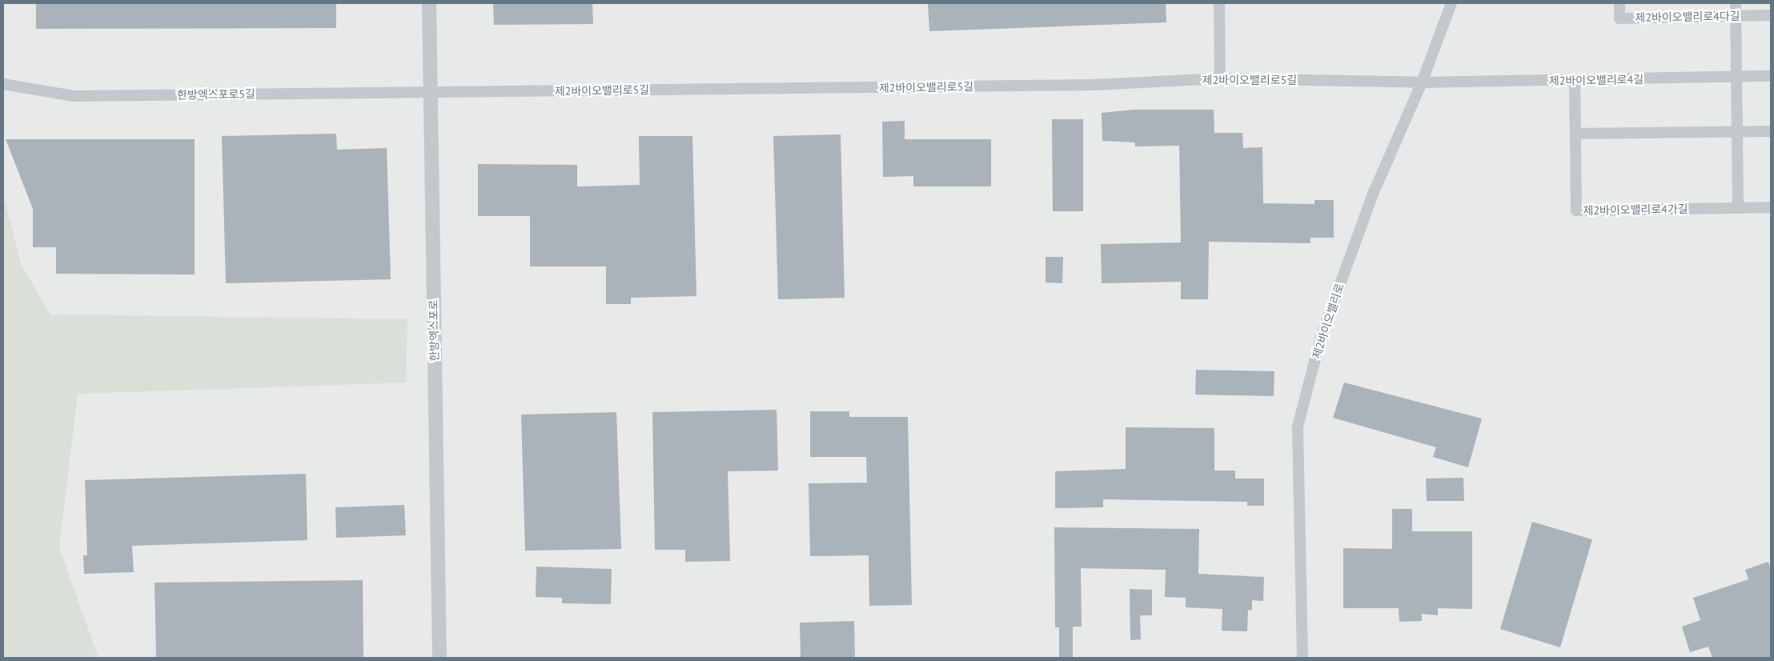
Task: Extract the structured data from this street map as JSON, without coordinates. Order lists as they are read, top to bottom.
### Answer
{
  "streets": {
    "street": [
      "제2바이오밸리로4다길",
      "제2바이오밸리로5길",
      "제2바이오밸리로4길",
      "한방엑스포로5길",
      "제2바이오밸리로4가길",
      "제2바이오밸리로",
      "한방엑스포로"
    ]
  },
  "crossings": [
    ["제2바이오밸리로5길", "제2바이오밸리로4길"],
    ["제2바이오밸리로5길", "한방엑스포로5길"],
    ["제2바이오밸리로5길", "제2바이오밸리로"],
    ["제2바이오밸리로5길", "한방엑스포로"],
    ["제2바이오밸리로4길", "제2바이오밸리로4가길"],
    ["제2바이오밸리로4길", "제2바이오밸리로"],
    ["한방엑스포로5길", "한방엑스포로"]
  ]
}
